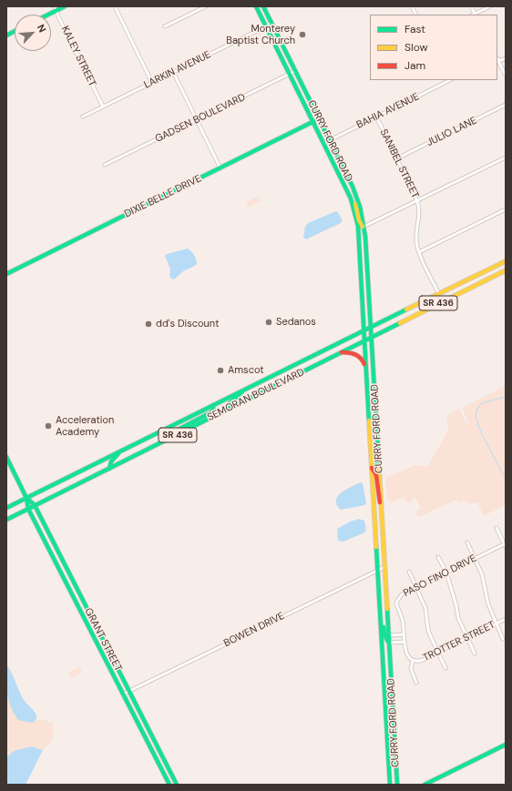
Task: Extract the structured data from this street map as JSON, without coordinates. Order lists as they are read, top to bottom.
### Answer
{
  "streets": {
    "main road": [
      "CURRY FORD ROAD",
      "DIXIE BELLE DRIVE",
      "SR 436",
      "SEMORAN BOULEVARD",
      "GRANT STREET"
    ],
    "street": [
      "KALEY STREET",
      "LARKIN AVENUE",
      "BAHIA AVENUE",
      "GADSEN BOULEVARD",
      "JULIO LANE",
      "SANIBEL STREET",
      "PASO FINO DRIVE",
      "BOWEN DRIVE",
      "TROTTER STREET"
    ]
  },
  "crossings": [
    ["KALEY STREET", "LARKIN AVENUE"],
    ["LARKIN AVENUE", "CURRY FORD ROAD"],
    ["BAHIA AVENUE", "CURRY FORD ROAD"],
    ["BAHIA AVENUE", "SANIBEL STREET"],
    ["GADSEN BOULEVARD", "CURRY FORD ROAD"],
    ["JULIO LANE", "SANIBEL STREET"],
    ["CURRY FORD ROAD", "DIXIE BELLE DRIVE"],
    ["CURRY FORD ROAD", "SEMORAN BOULEVARD"],
    ["CURRY FORD ROAD", "BOWEN DRIVE"],
    ["SANIBEL STREET", "SEMORAN BOULEVARD"],
    ["SEMORAN BOULEVARD", "GRANT STREET"],
    ["PASO FINO DRIVE", "TROTTER STREET"],
    ["BOWEN DRIVE", "GRANT STREET"]
  ],
  "places": [
    "Monterey Baptist Church",
    "Sedanos",
    "dd's Discount",
    "Amscot",
    "Acceleration Academy"
  ],
  "legend": ["Fast", "Slow", "Jam"],
  "north": "top right"
}
